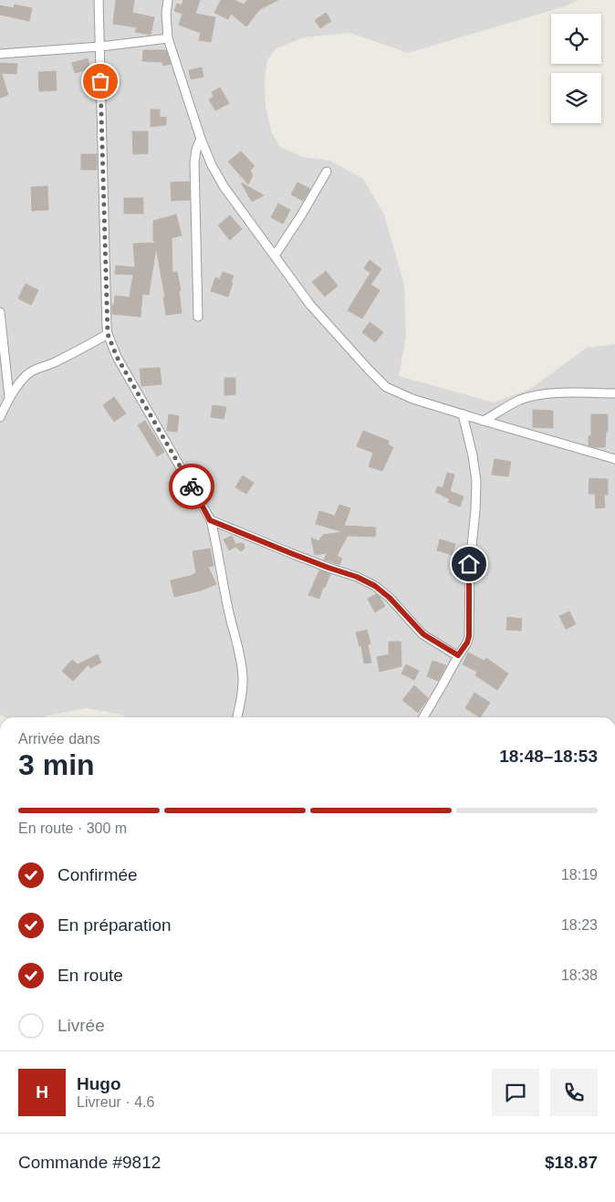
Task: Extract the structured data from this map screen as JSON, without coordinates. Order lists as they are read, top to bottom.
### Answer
{
  "page": {
    "heading": ["3 min", "Arrivée dans", "18:48–18:53"],
    "panel": [
      "Hugo",
      "Livreur · 4.6",
      "Commande #9812",
      "$18.87"
    ],
    "bar": "En route · 300 m",
    "list": [
      ["Confirmée", "18:19"],
      ["En préparation", "18:23"],
      ["En route", "18:38"],
      "Livrée"
    ],
    "round": "H"
  }
}
